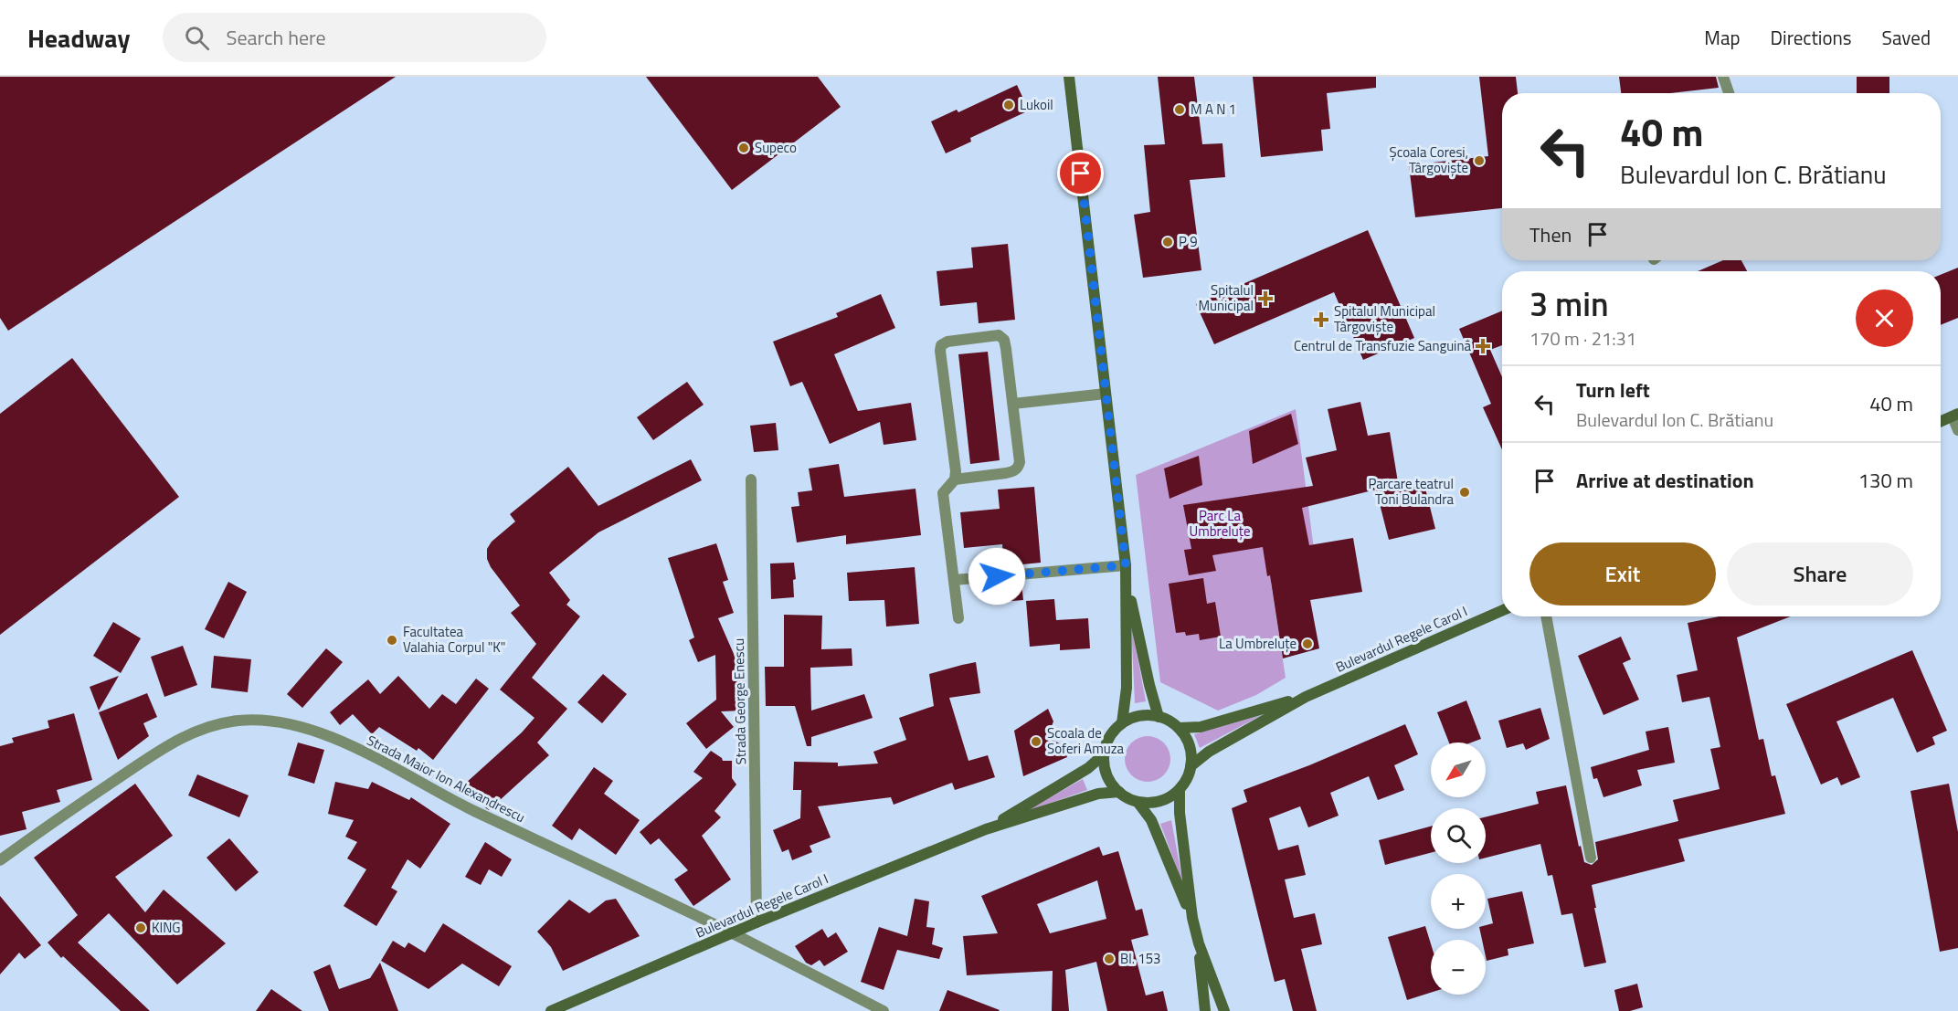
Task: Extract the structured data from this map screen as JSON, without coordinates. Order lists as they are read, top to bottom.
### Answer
{
  "streets": {
    "main road": ["Bulevardul Regele Carol I"],
    "street": ["Strada George Enescu", "Strada Maior Ion Alexandrescu"]
  },
  "crossings": [
    ["Bulevardul Regele Carol I", "Strada George Enescu"],
    ["Bulevardul Regele Carol I", "Strada Maior Ion Alexandrescu"]
  ],
  "parks": ["Parc La Umbreluțe"],
  "places": {
    "other": [
      "Lukoil",
      "M A N 1",
      "Supeco",
      "Școala Coresi, Târgoviște",
      "P 9",
      "Parcare teatrul Toni Bulandra",
      "Facultatea Valahia Corpul \"K\"",
      "La Umbreluțe",
      "Scoala de Soferi Amuza",
      "KING",
      "Bl. 153"
    ],
    "health": ["Spitalul Municipal", "Spitalul Municipal Târgoviște", "Centrul de Transfuzie Sanguină"]
  },
  "north": "bottom left",
  "page": {
    "header": "Headway",
    "search": "Search here",
    "nav": ["Map", "Directions", "Saved"],
    "turn": ["40 m", "Bulevardul Ion C. Brătianu"],
    "then": "Then",
    "heading": ["3 min", "170 m · 21:31"],
    "list": [
      {
        "name": "Turn left",
        "note": "Bulevardul Ion C. Brătianu",
        "value": "40 m"
      },
      {
        "name": "Arrive at destination",
        "value": "130 m"
      }
    ],
    "buttons": ["Exit", "Share"],
    "map_buttons": ["+", "−"]
  }
}
